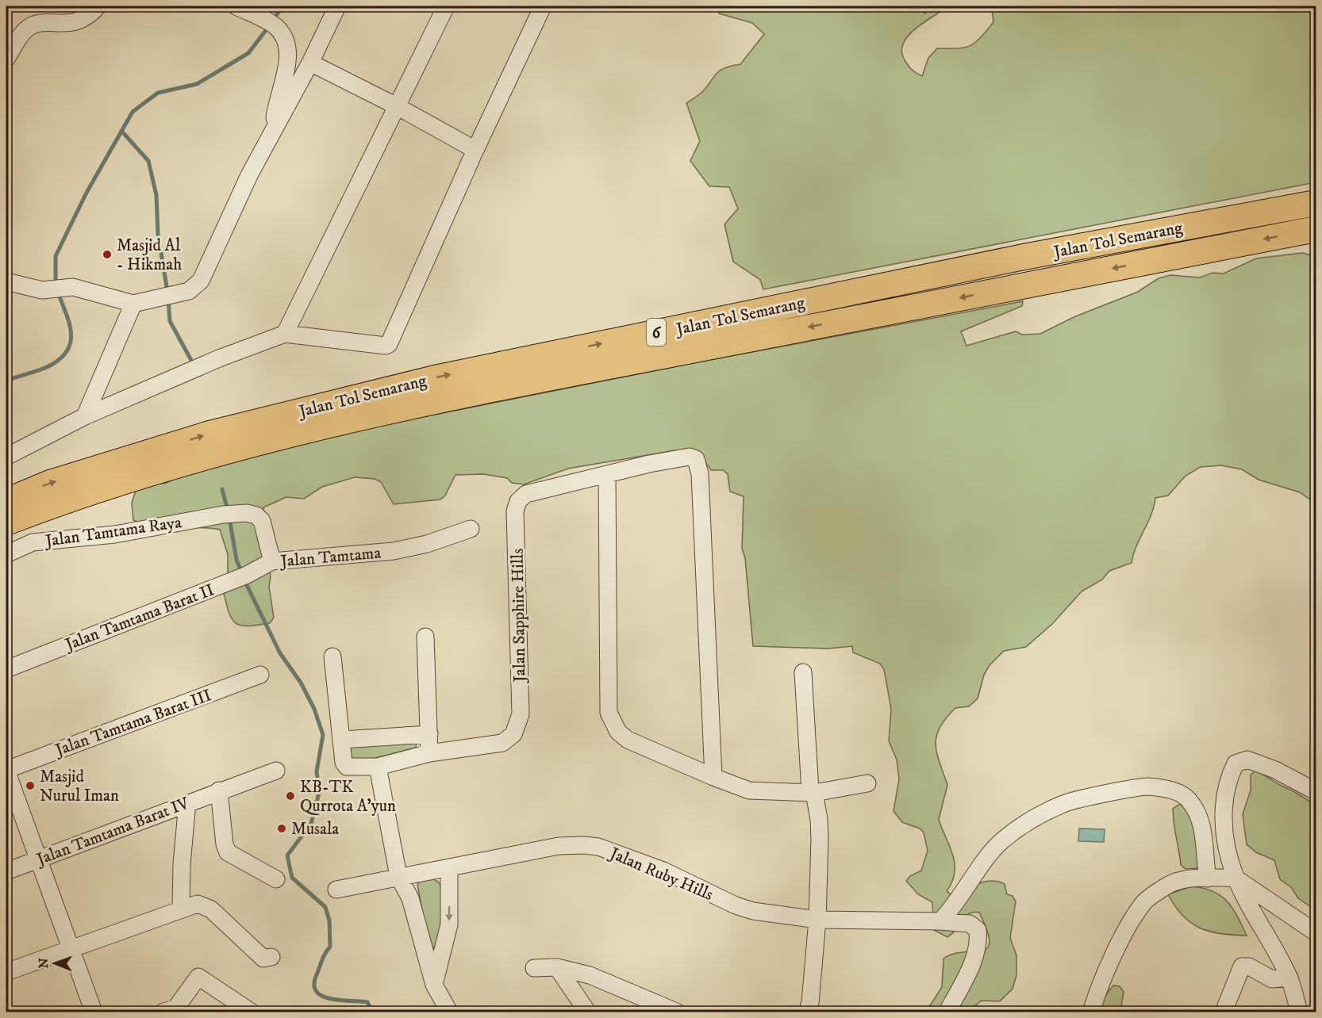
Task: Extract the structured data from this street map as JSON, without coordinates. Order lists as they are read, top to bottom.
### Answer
{
  "streets": {
    "highway": ["Jalan Tol Semarang", "6"],
    "street": [
      "Jalan Tamtama Raya",
      "Jalan Tamtama",
      "Jalan Sapphire Hills",
      "Jalan Tamtama Barat II",
      "Jalan Tamtama Barat III",
      "Jalan Tamtama Barat IV",
      "Jalan Ruby Hills"
    ]
  },
  "crossings": [
    ["Jalan Tamtama Raya", "Jalan Tamtama"],
    ["Jalan Tamtama", "Jalan Tamtama Barat II"]
  ],
  "places": [
    "Masjid Al - Hikmah",
    "Masjid Nurul Iman",
    "KB-TK Qurrota A'yun",
    "Musala"
  ],
  "north": "left"
}
